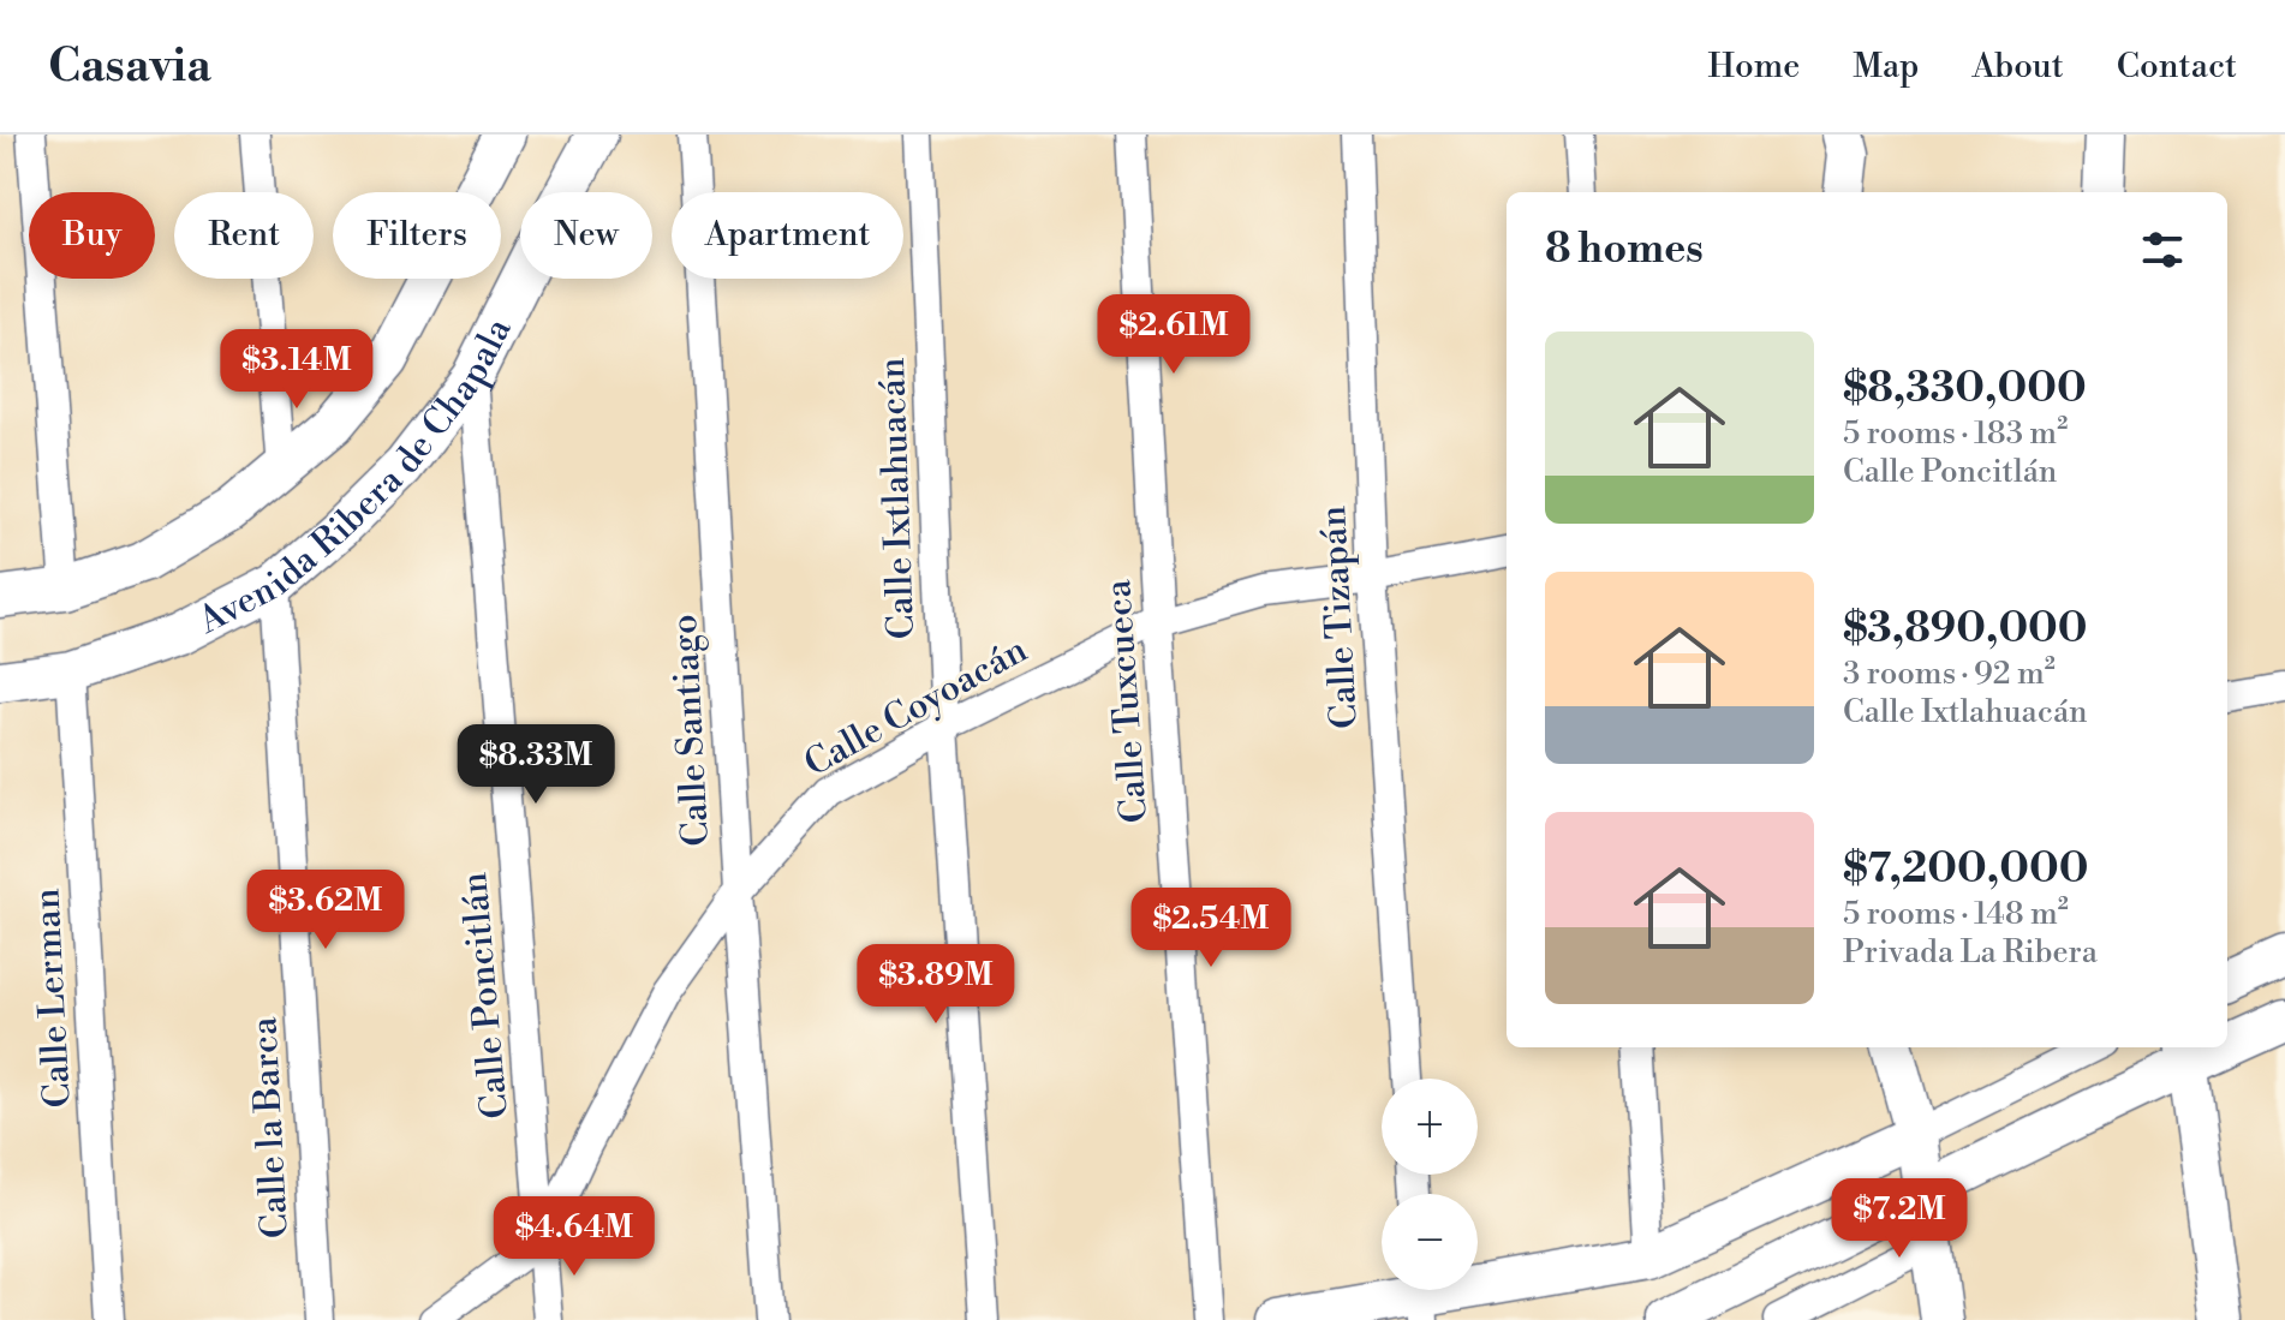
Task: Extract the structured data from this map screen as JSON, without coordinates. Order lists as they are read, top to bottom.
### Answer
{
  "streets": {
    "street": [
      "Avenida Ribera de Chapala",
      "Calle Ixtlahuacán",
      "Calle Tizapán",
      "Calle Tuxcueca",
      "Calle Coyoacán",
      "Calle Santiago",
      "Calle Poncitlán",
      "Calle Lerman",
      "Calle la Barca"
    ]
  },
  "crossings": [
    ["Avenida Ribera de Chapala", "Calle Poncitlán"],
    ["Avenida Ribera de Chapala", "Calle Lerman"],
    ["Avenida Ribera de Chapala", "Calle la Barca"],
    ["Calle Ixtlahuacán", "Calle Coyoacán"],
    ["Calle Tizapán", "Calle Coyoacán"],
    ["Calle Tuxcueca", "Calle Coyoacán"],
    ["Calle Coyoacán", "Calle Santiago"],
    ["Calle Coyoacán", "Calle Poncitlán"]
  ],
  "page": {
    "header": "Casavia",
    "nav": [
      "Home",
      "Map",
      "About",
      "Contact"
    ],
    "chip": [
      "Buy",
      "Rent",
      "Filters",
      "New",
      "Apartment"
    ],
    "heading": "8 homes",
    "price": [
      "$2.61M",
      "$3.14M",
      "$8.33M",
      "$3.62M",
      "$2.54M",
      "$3.89M",
      "$7.2M",
      "$4.64M"
    ],
    "list": [
      {
        "name": "$8,330,000",
        "note": "5 rooms · 183 m² · Calle Poncitlán"
      },
      {
        "name": "$3,890,000",
        "note": "3 rooms · 92 m² · Calle Ixtlahuacán"
      },
      {
        "name": "$7,200,000",
        "note": "5 rooms · 148 m² · Privada La Ribera"
      }
    ],
    "map_buttons": ["+", "−"]
  }
}
